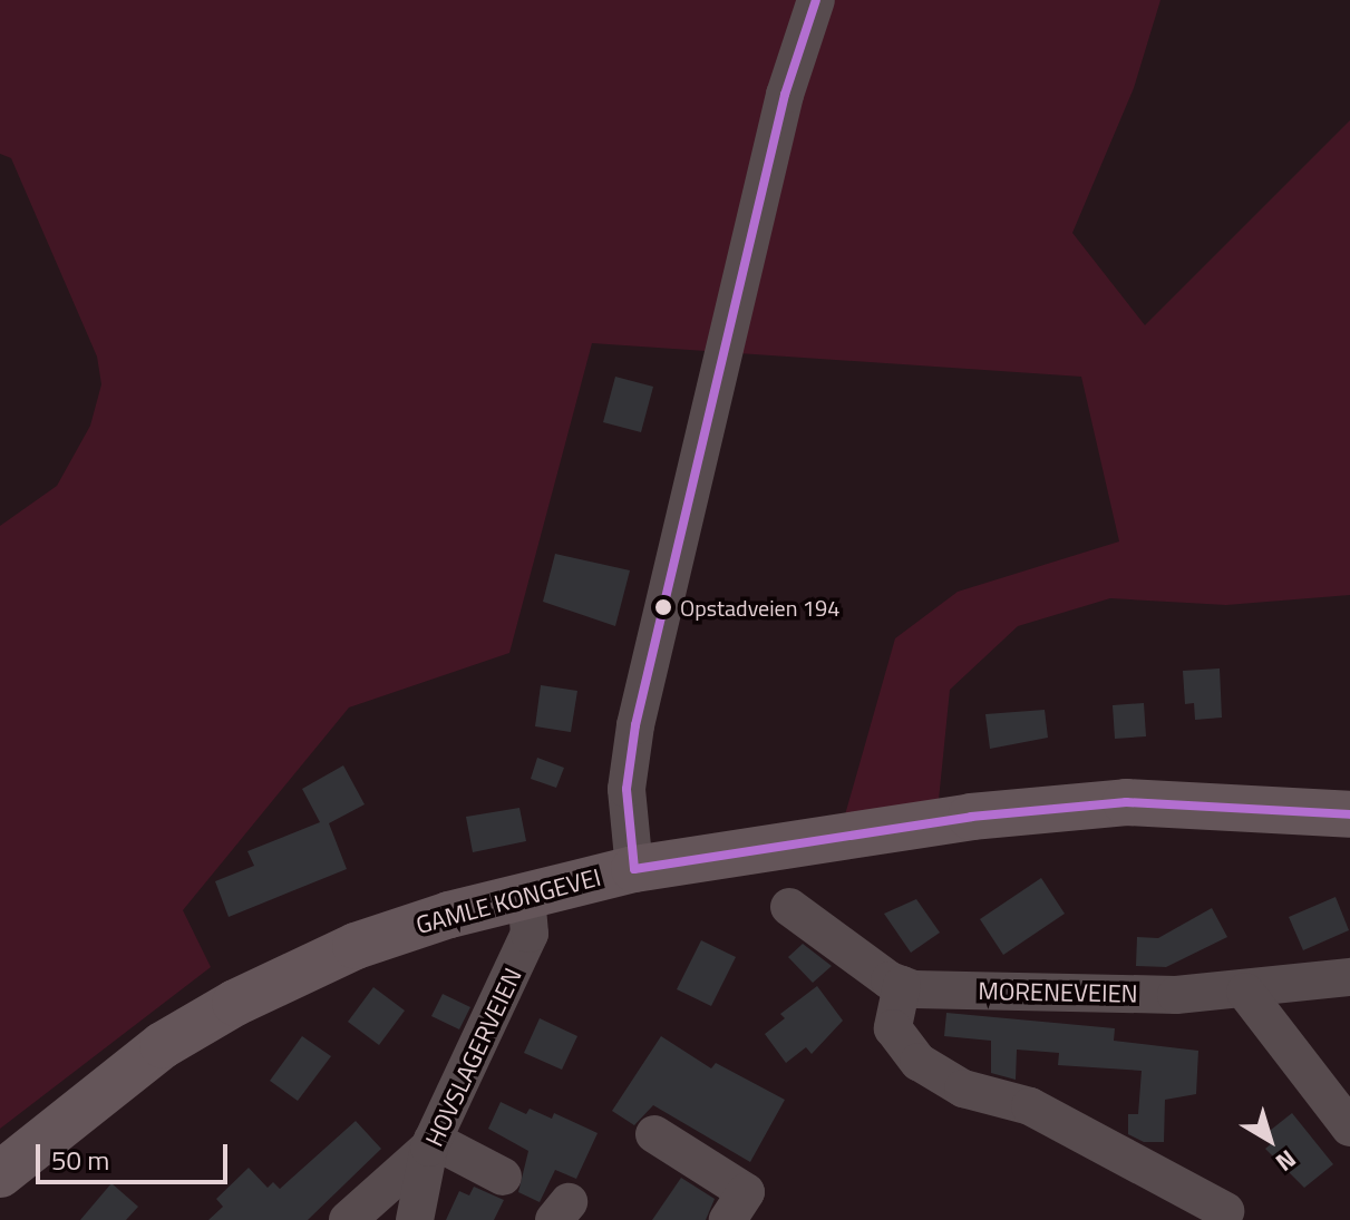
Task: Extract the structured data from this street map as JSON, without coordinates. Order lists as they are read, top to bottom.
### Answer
{
  "streets": {
    "main road": ["GAMLE KONGEVEI"],
    "street": ["MORENEVEIEN", "HOVSLAGERVEIEN"]
  },
  "crossings": [
    ["GAMLE KONGEVEI", "HOVSLAGERVEIEN"]
  ],
  "places": ["Opstadveien 194"],
  "scale_bar": "50 m",
  "north": "bottom right"
}
